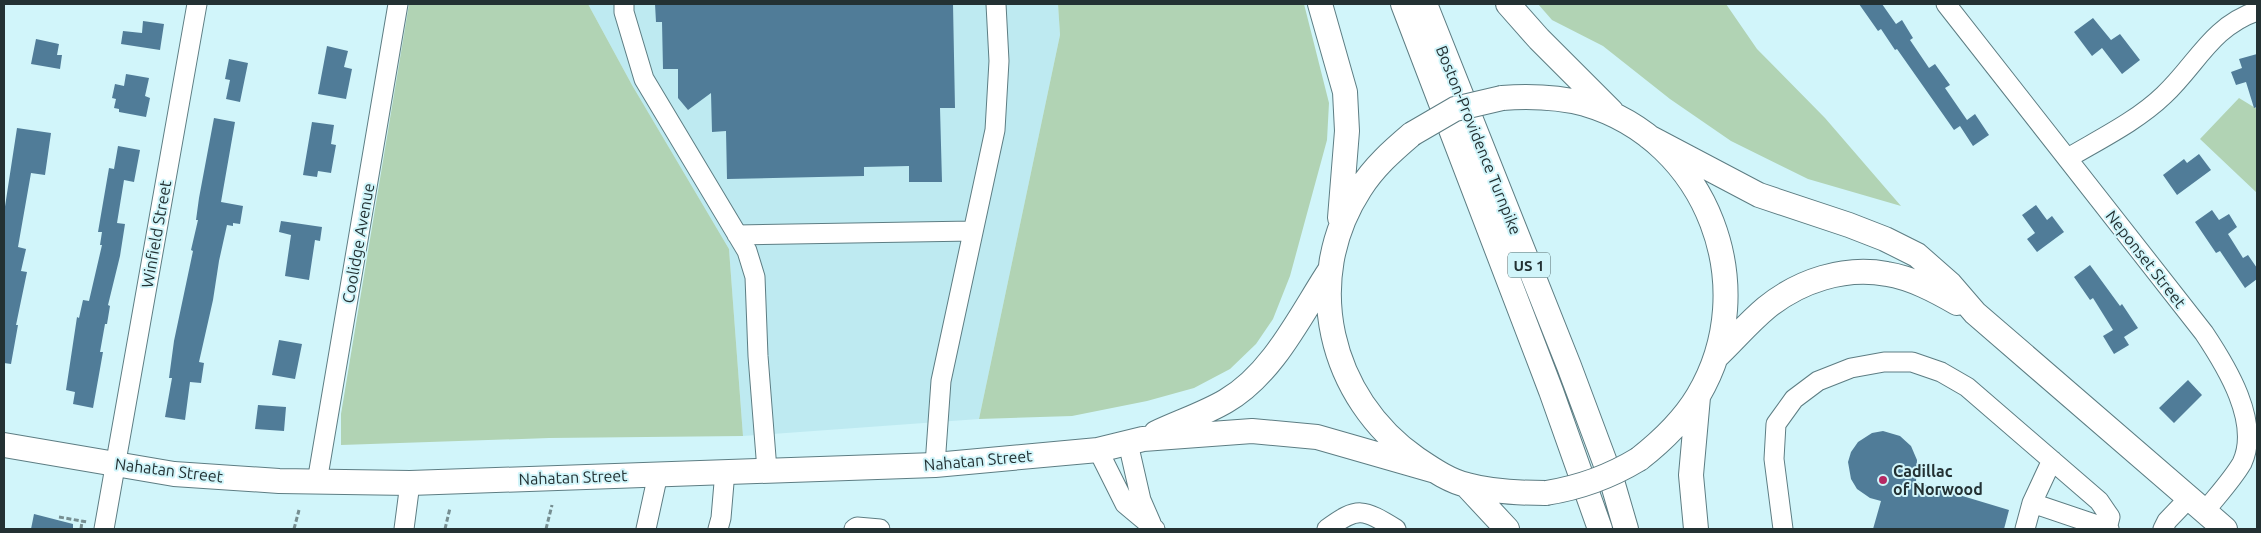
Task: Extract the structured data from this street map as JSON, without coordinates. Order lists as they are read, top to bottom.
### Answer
{
  "streets": {
    "main road": ["Boston-Providence Turnpike", "US 1", "Nahatan Street"],
    "street": ["Winfield Street", "Coolidge Avenue", "Neponset Street"]
  },
  "crossings": [
    ["Winfield Street", "Nahatan Street"],
    ["Coolidge Avenue", "Nahatan Street"]
  ],
  "places": ["Cadillac of Norwood"]
}
